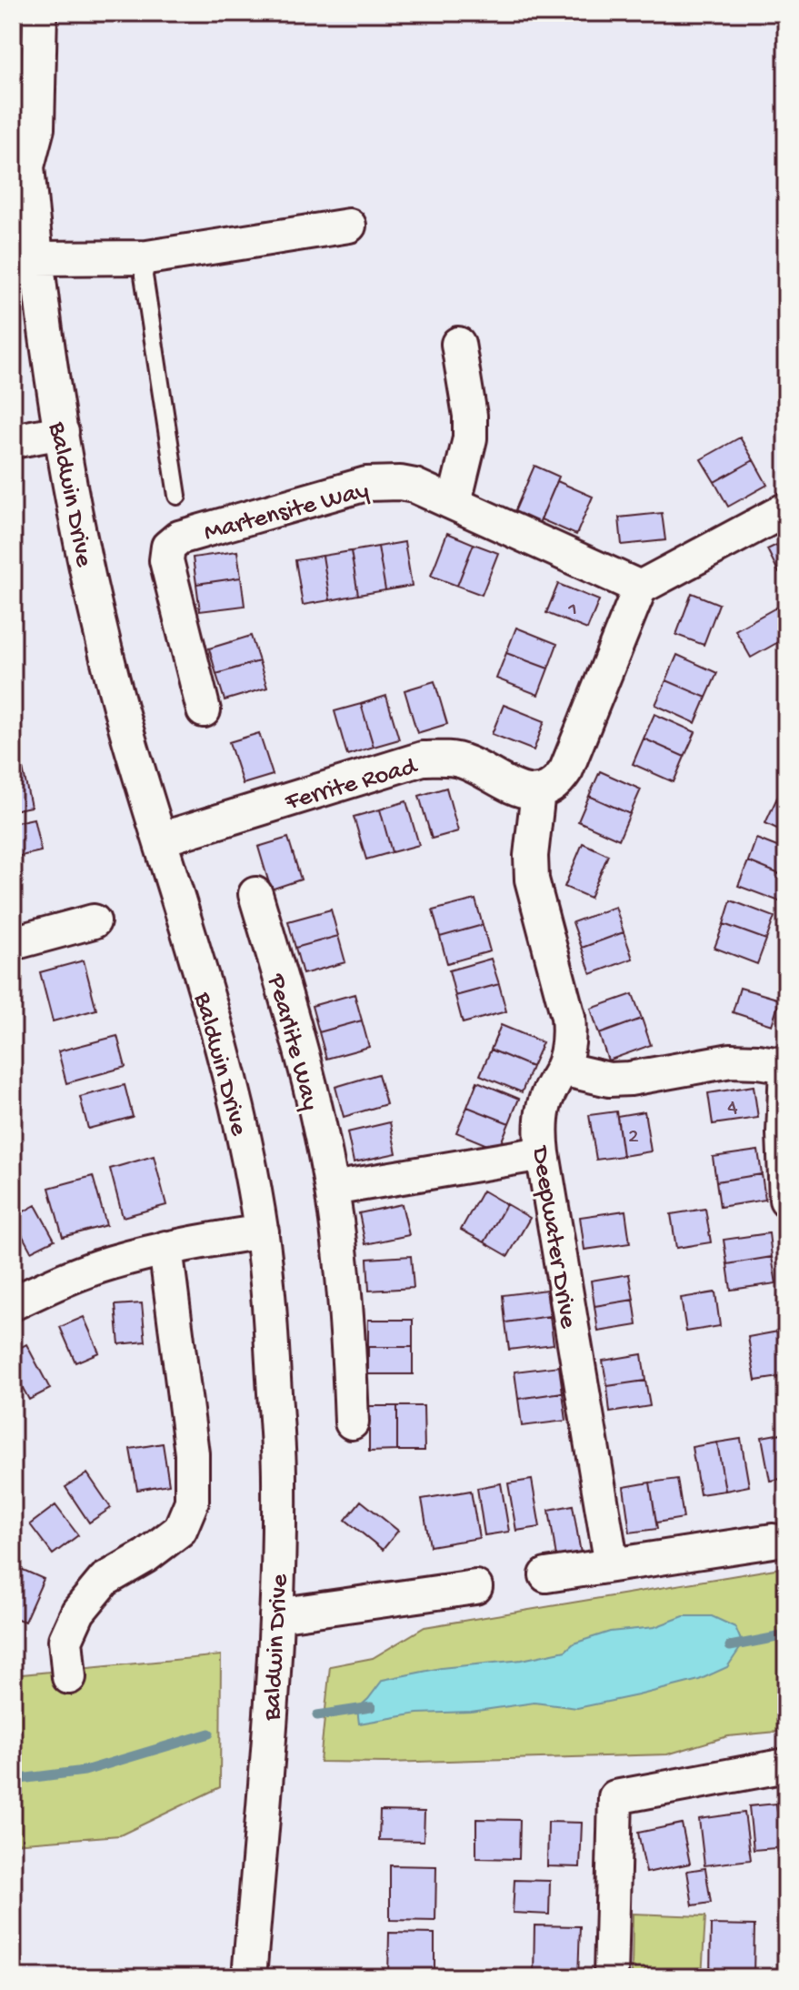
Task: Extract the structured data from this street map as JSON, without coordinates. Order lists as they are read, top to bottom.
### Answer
{
  "streets": {
    "street": [
      "Baldwin Drive",
      "Martensite Way",
      "Ferrite Road",
      "Pearlite Way",
      "Deepwater Drive"
    ]
  },
  "crossings": [
    ["Baldwin Drive", "Ferrite Road"],
    ["Ferrite Road", "Deepwater Drive"]
  ],
  "house_numbers": ["1", "4", "2"]
}
